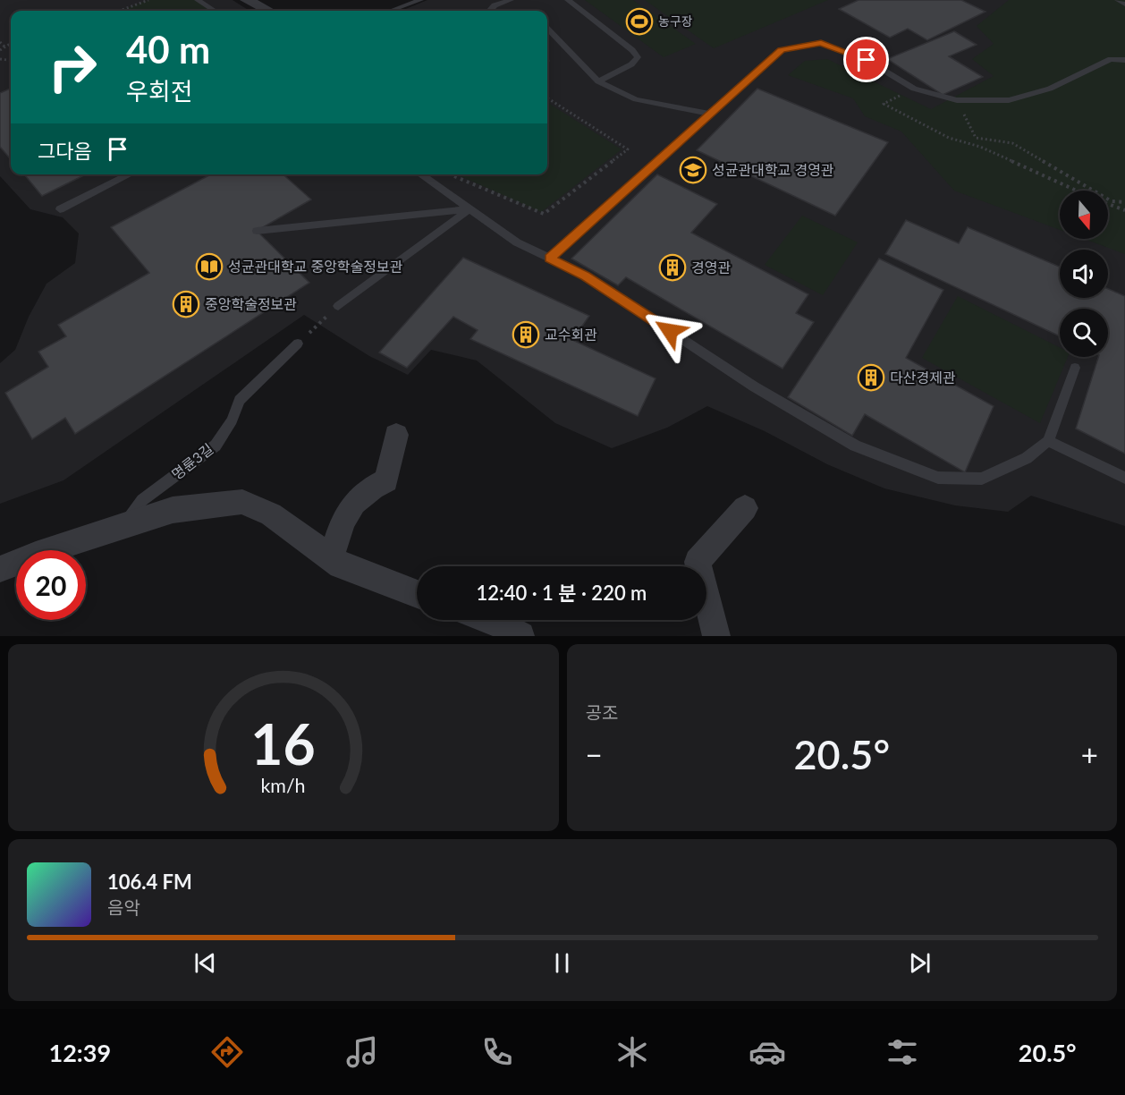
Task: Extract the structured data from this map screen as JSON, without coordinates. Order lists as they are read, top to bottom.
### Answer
{
  "streets": {
    "lane": ["명륜3길"]
  },
  "places": {
    "sports": ["농구장"],
    "school or university": ["성균관대학교 경영관"],
    "library": ["성균관대학교 중앙학술정보관"],
    "building": [
      "경영관",
      "중앙학술정보관",
      "교수회관",
      "다산경제관"
    ]
  },
  "north": "bottom",
  "page": {
    "turn": ["40 m", "우회전"],
    "then": "그다음",
    "limit": "20",
    "trip": "12:40 · 1 분 · 220 m",
    "tile": "공조",
    "heat": ["−", "20.5°", "+"],
    "song": ["106.4 FM", "음악"],
    "tabs": ["12:39", "20.5°"],
    "gauge": ["16", "km/h"]
  }
}
